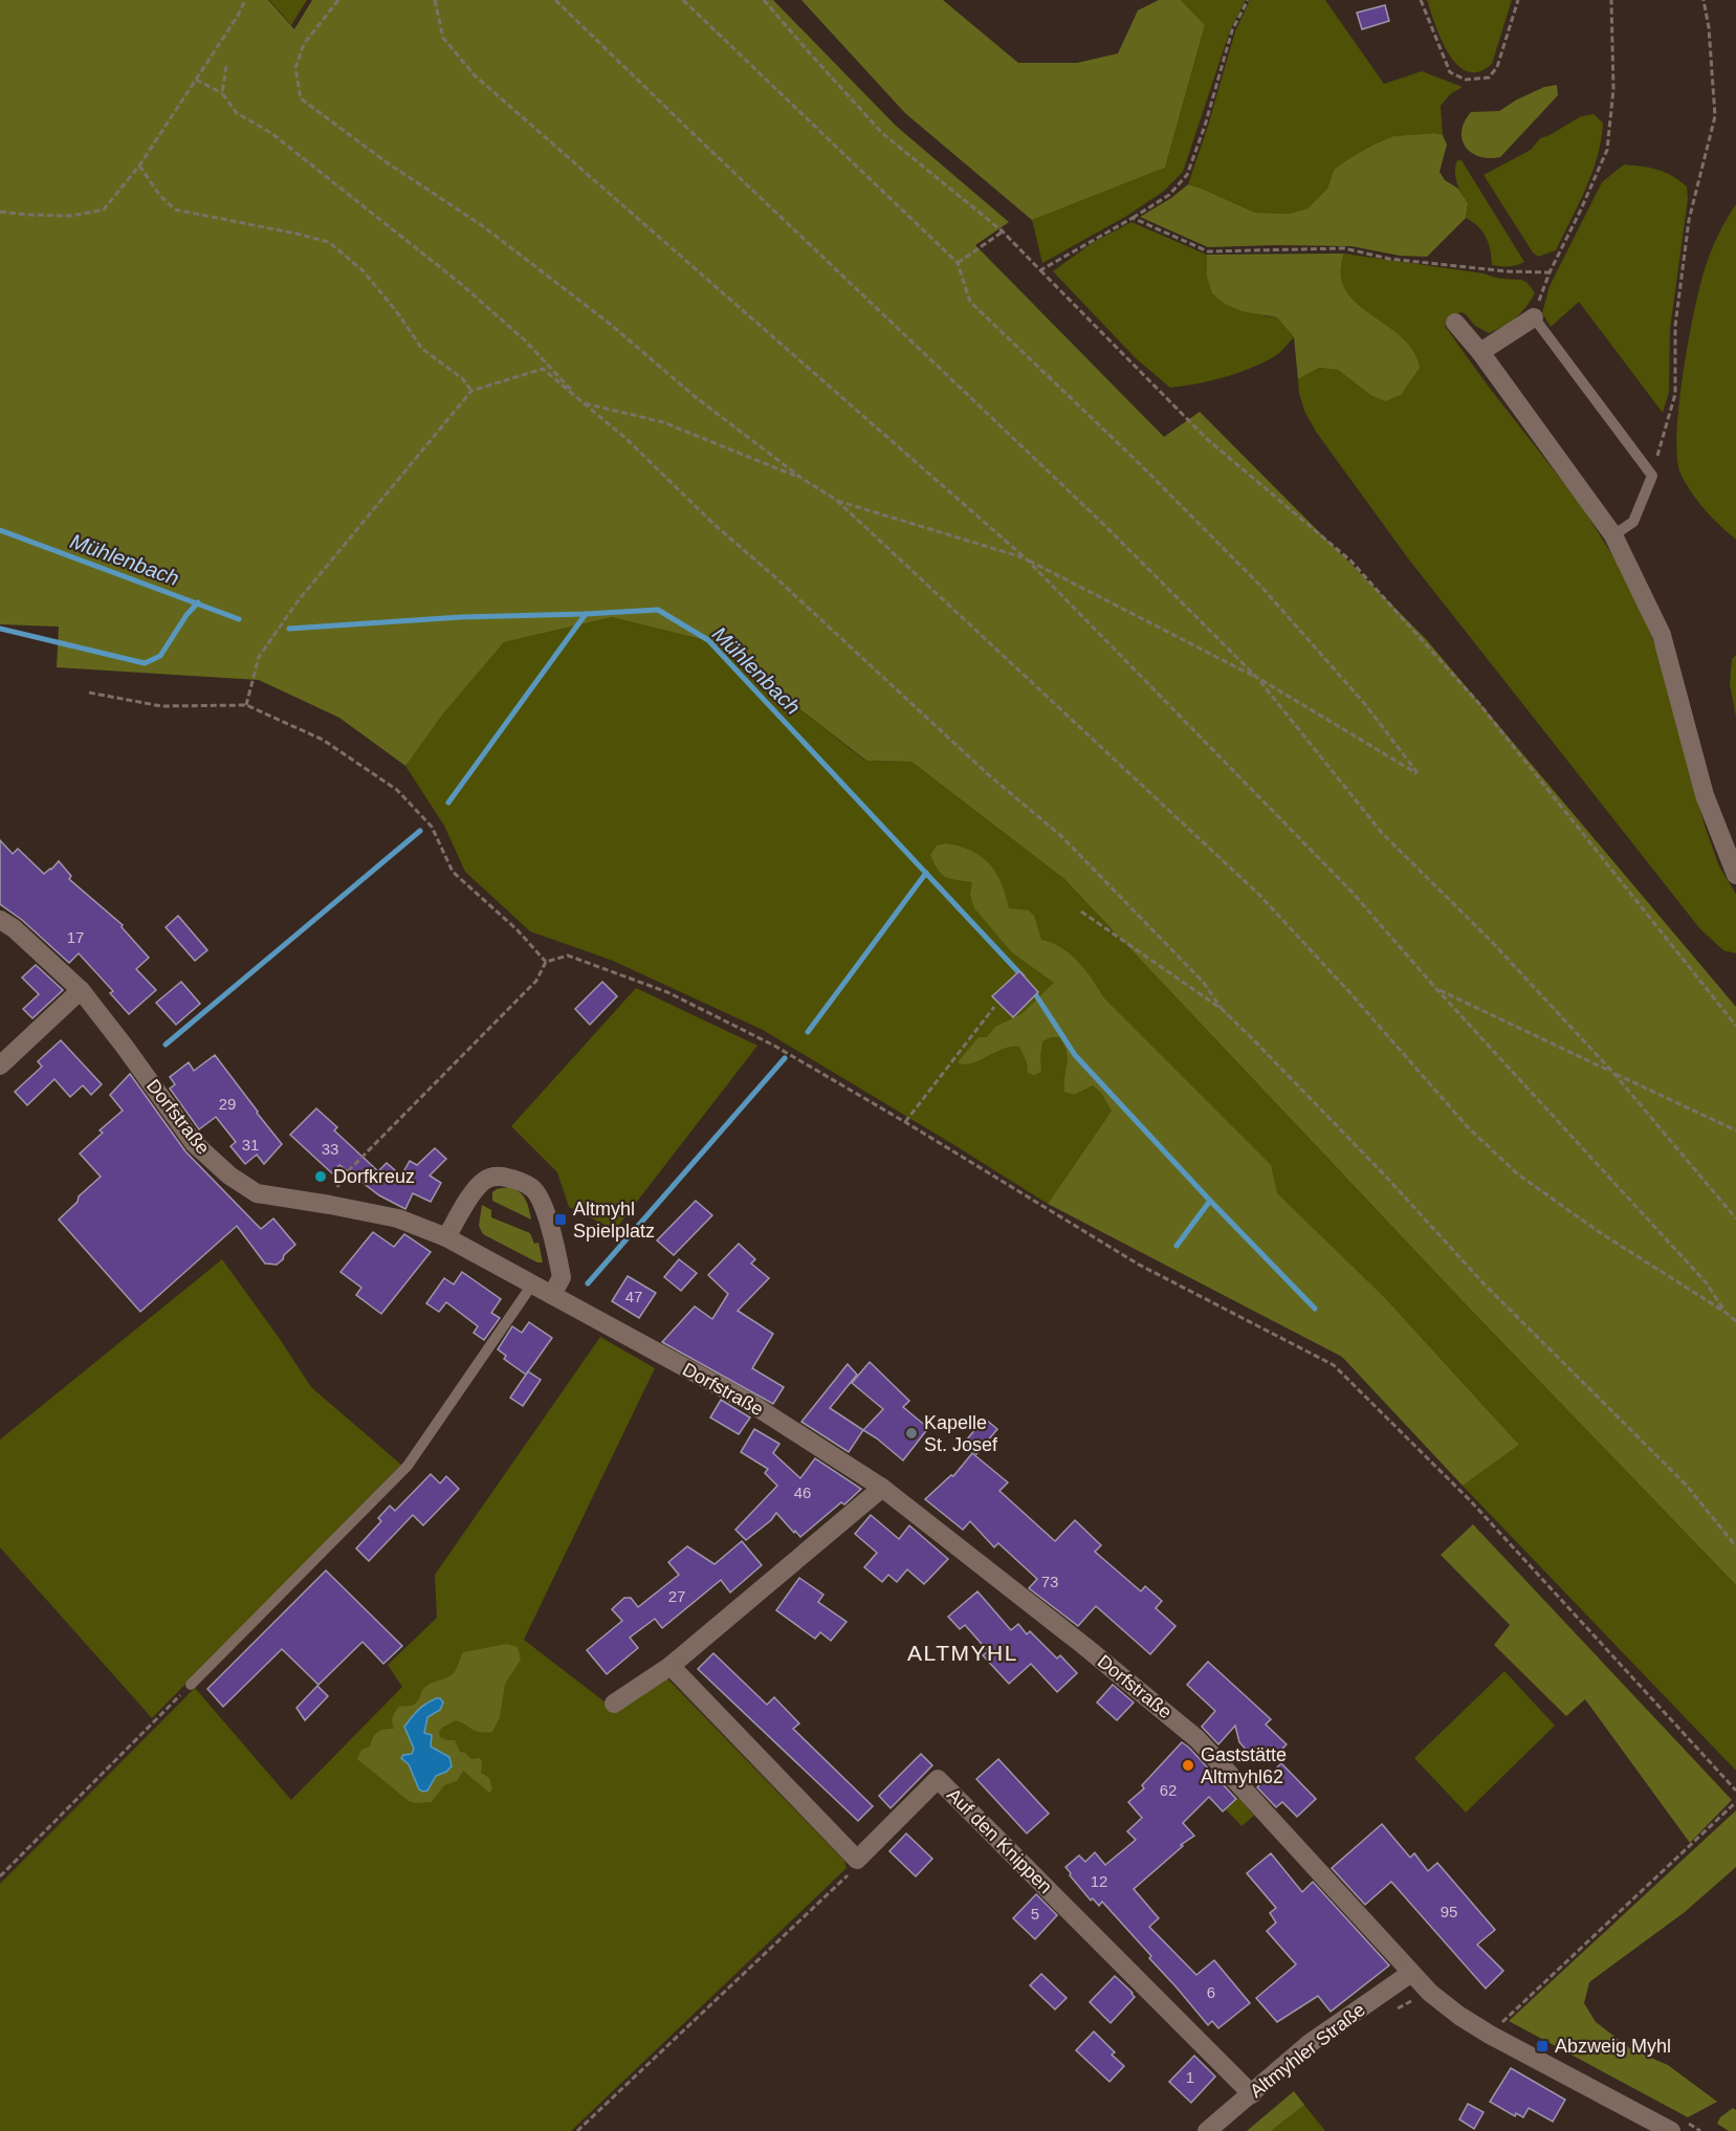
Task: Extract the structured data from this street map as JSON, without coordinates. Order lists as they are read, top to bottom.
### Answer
{
  "streets": {
    "street": ["Dorfstraße", "Auf den Knippen", "Altmyhler Straße"]
  },
  "crossings": [
    ["Dorfstraße", "Altmyhler Straße"],
    ["Auf den Knippen", "Altmyhler Straße"]
  ],
  "districts": ["ALTMYHL"],
  "water": ["Mühlenbach"],
  "places": {
    "other": ["Dorfkreuz", "Kapelle St. Josef", "Gaststätte Altmyhl62"],
    "transit": ["Altmyhl Spielplatz", "Abzweig Myhl"]
  },
  "house_numbers": [
    "17",
    "29",
    "31",
    "33",
    "47",
    "46",
    "73",
    "27",
    "62",
    "12",
    "95",
    "5",
    "6",
    "1"
  ]
}
